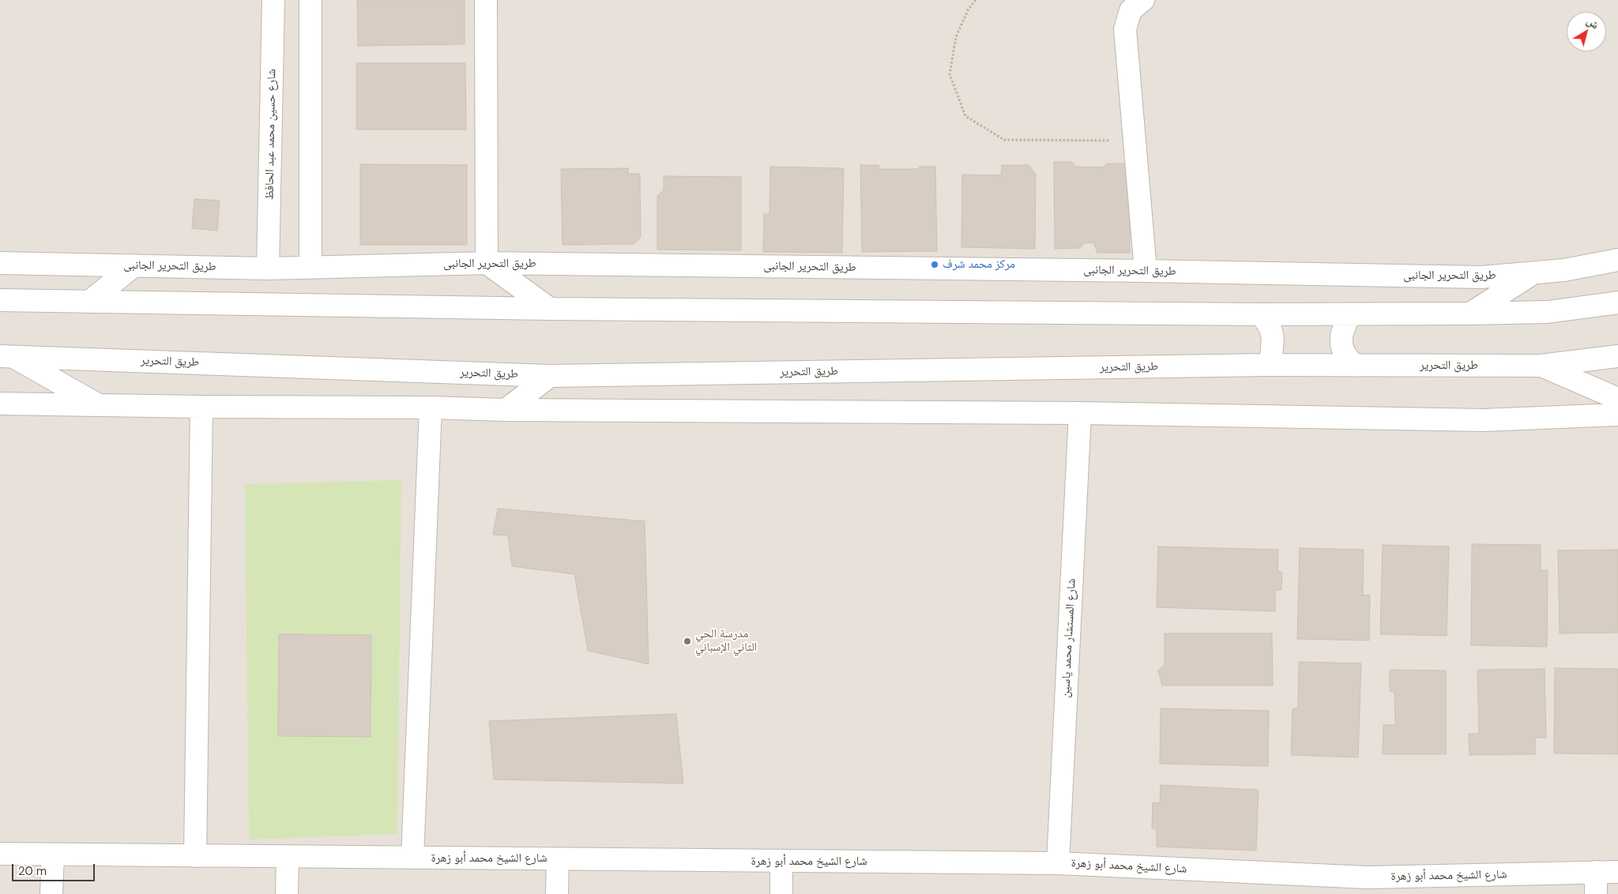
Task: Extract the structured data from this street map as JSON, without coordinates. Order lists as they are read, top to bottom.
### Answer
{
  "streets": {
    "street": [
      "شارع حسين محمد عبد الحافظ",
      "طريق التحرير الجانبى",
      "طريق التحرير",
      "شارع المستشار محمد ياسين",
      "شارع الشيخ محمد أبو زهرة"
    ]
  },
  "crossings": [
    ["شارع حسين محمد عبد الحافظ", "طريق التحرير الجانبى"],
    ["شارع المستشار محمد ياسين", "شارع الشيخ محمد أبو زهرة"]
  ],
  "places": ["مركز محمد شرف", "مدرسة الحي الثاني الإسباني"],
  "scale_bar": "20 m",
  "north": "top right"
}
